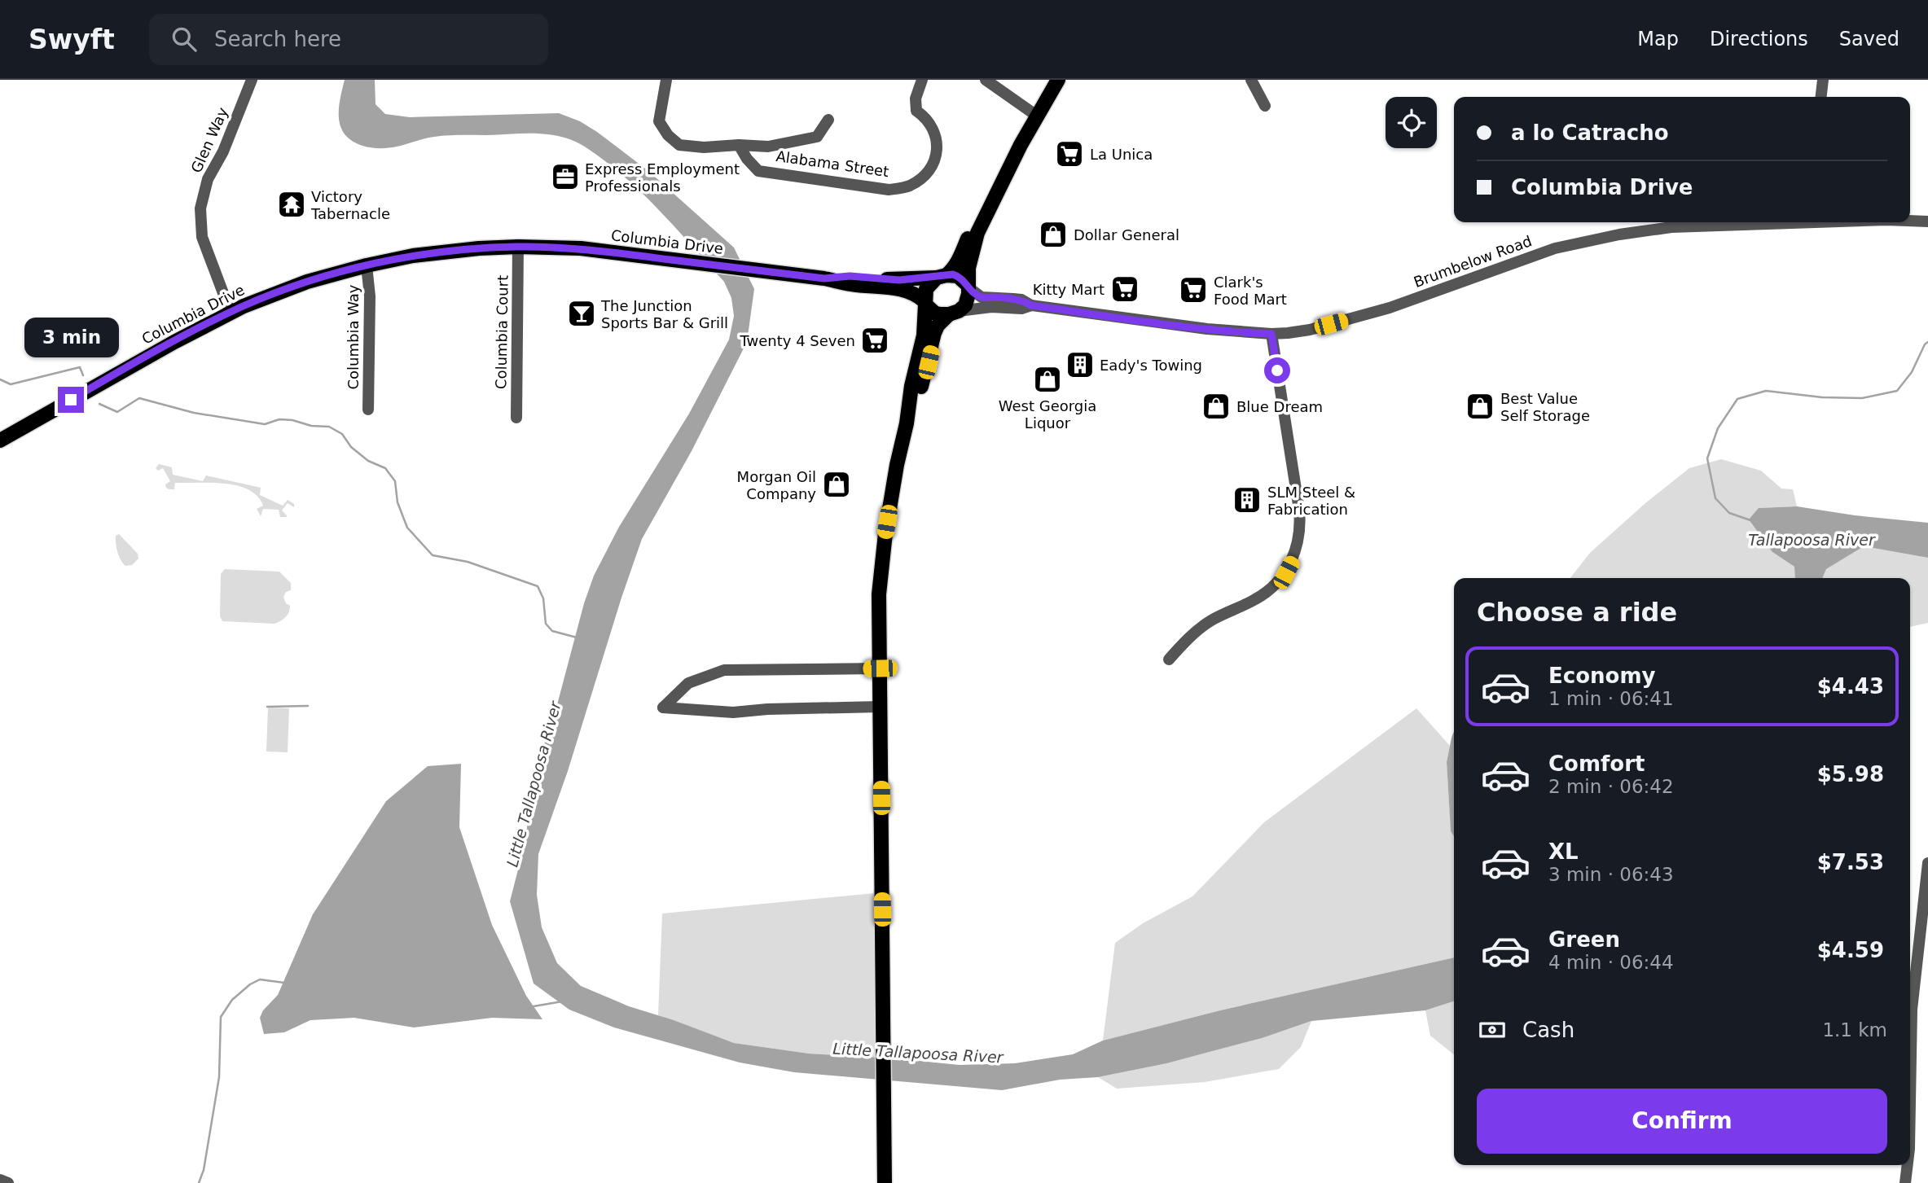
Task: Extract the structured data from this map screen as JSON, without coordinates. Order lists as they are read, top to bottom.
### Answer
{
  "streets": {
    "main road": ["Columbia Drive"],
    "street": [
      "Glen Way",
      "Alabama Street",
      "Brumbelow Road",
      "Columbia Court",
      "Columbia Way"
    ]
  },
  "crossings": [
    ["Glen Way", "Columbia Drive"],
    ["Columbia Drive", "Brumbelow Road"],
    ["Columbia Drive", "Columbia Court"],
    ["Columbia Drive", "Columbia Way"]
  ],
  "water": ["Tallapoosa River", "Little Tallapoosa River"],
  "places": {
    "supermarket": [
      "La Unica",
      "Kitty Mart",
      "Clark's Food Mart",
      "Twenty 4 Seven"
    ],
    "office": ["Express Employment Professionals"],
    "temple": ["Victory Tabernacle"],
    "shop": [
      "Dollar General",
      "West Georgia Liquor",
      "Blue Dream",
      "Best Value Self Storage",
      "Morgan Oil Company"
    ],
    "bar": ["The Junction Sports Bar & Grill"],
    "building": ["Eady's Towing", "SLM Steel & Fabrication"]
  },
  "page": {
    "header": "Swyft",
    "search": "Search here",
    "nav": ["Map", "Directions", "Saved"],
    "banner": ["a lo Catracho", "Columbia Drive"],
    "bubble": "3 min",
    "heading": "Choose a ride",
    "list": [
      {
        "name": "Economy",
        "note": "1 min · 06:41",
        "value": "$4.43"
      },
      {
        "name": "Comfort",
        "note": "2 min · 06:42",
        "value": "$5.98"
      },
      {
        "name": "XL",
        "note": "3 min · 06:43",
        "value": "$7.53"
      },
      {
        "name": "Green",
        "note": "4 min · 06:44",
        "value": "$4.59"
      }
    ],
    "pay": ["Cash", "1.1 km"],
    "buttons": "Confirm"
  }
}
